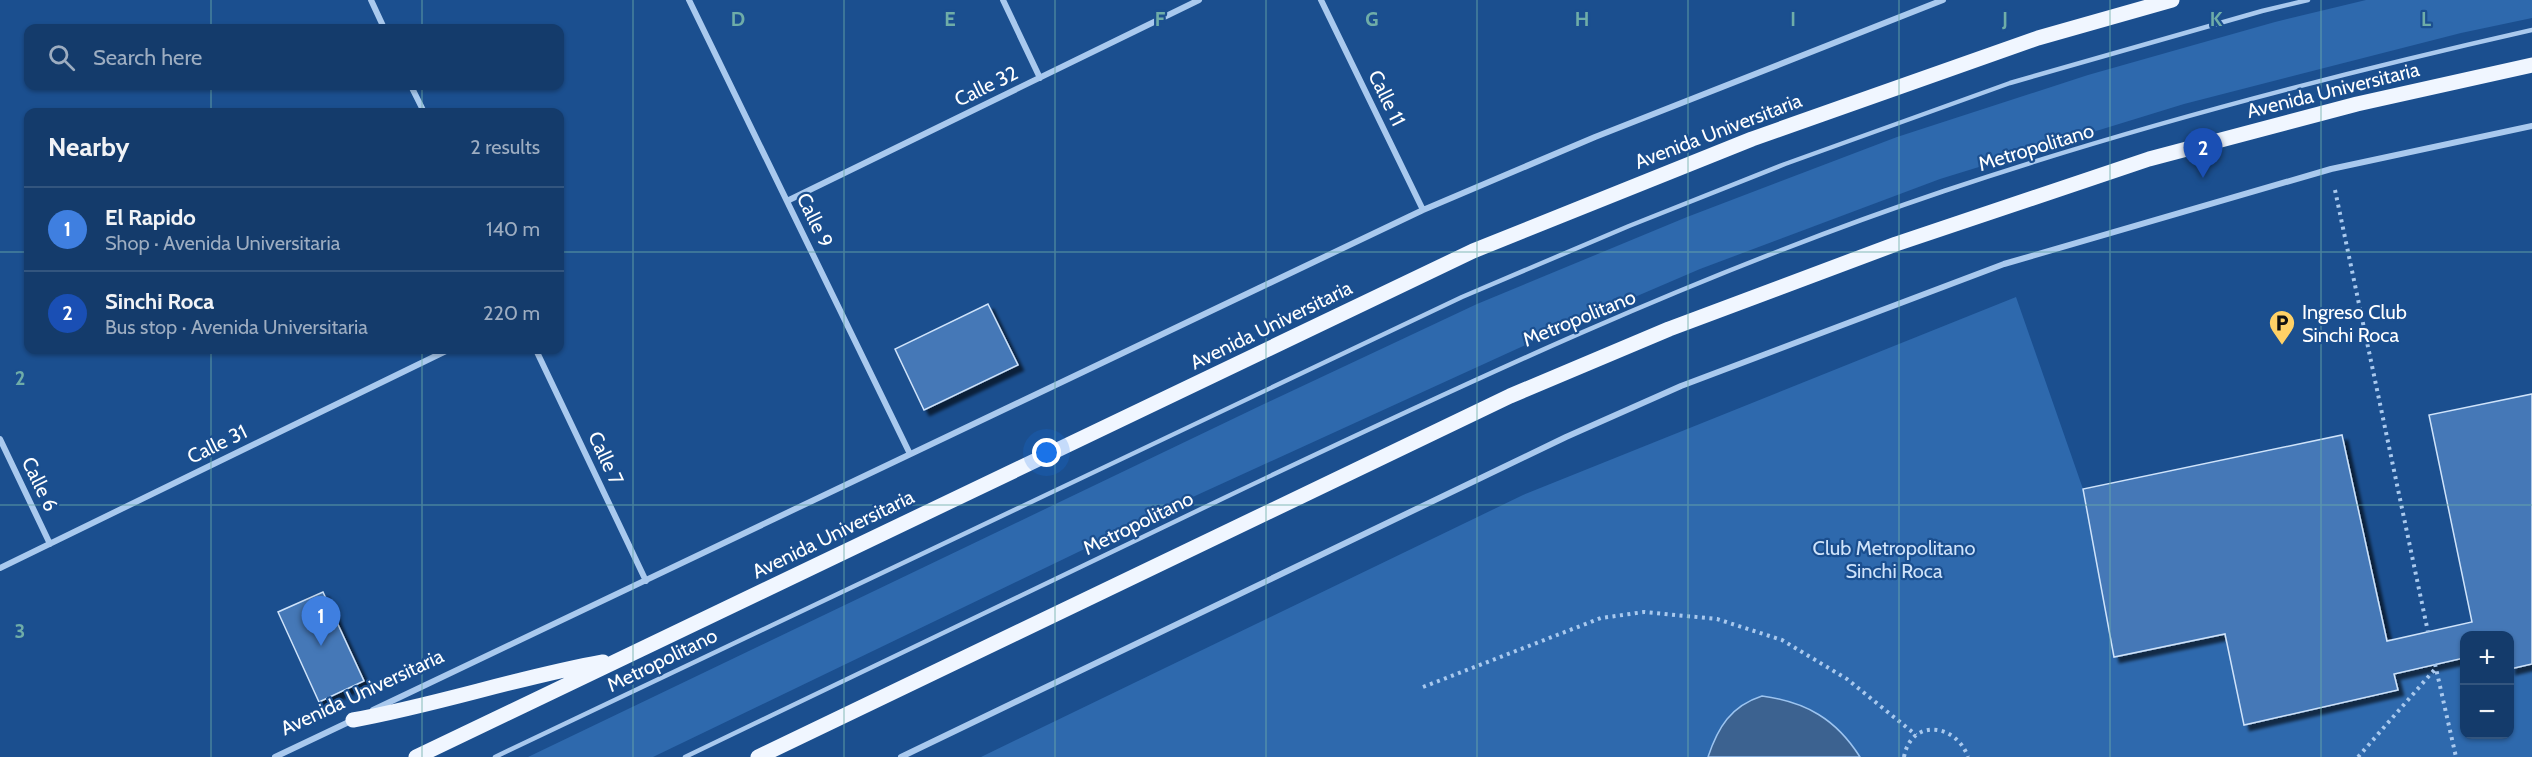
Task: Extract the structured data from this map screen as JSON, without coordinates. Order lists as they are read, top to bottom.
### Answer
{
  "streets": {
    "main road": ["Avenida Universitaria"],
    "street": [
      "Calle 32",
      "Calle 11",
      "Calle 9",
      "Calle 31",
      "Calle 7",
      "Calle 6"
    ],
    "lane": ["Metropolitano"]
  },
  "crossings": [
    ["Calle 32", "Calle 9"],
    ["Avenida Universitaria", "Calle 11"],
    ["Avenida Universitaria", "Calle 9"],
    ["Avenida Universitaria", "Calle 7"],
    ["Calle 31", "Calle 6"]
  ],
  "parks": ["Club Metropolitano Sinchi Roca"],
  "places": {
    "parking": ["Ingreso Club Sinchi Roca"]
  },
  "page": {
    "search": "Search here",
    "heading": ["Nearby", "2 results"],
    "pins": ["2", "1"],
    "list": [
      {
        "mark": "1",
        "name": "El Rapido",
        "note": "Shop · Avenida Universitaria",
        "value": "140 m"
      },
      {
        "mark": "2",
        "name": "Sinchi Roca",
        "note": "Bus stop · Avenida Universitaria",
        "value": "220 m"
      }
    ],
    "map_buttons": ["+", "−"]
  },
  "grid": {
    "columns": [
      "D",
      "E",
      "F",
      "G",
      "H",
      "I",
      "J",
      "K",
      "L"
    ],
    "rows": ["2", "3"]
  }
}
